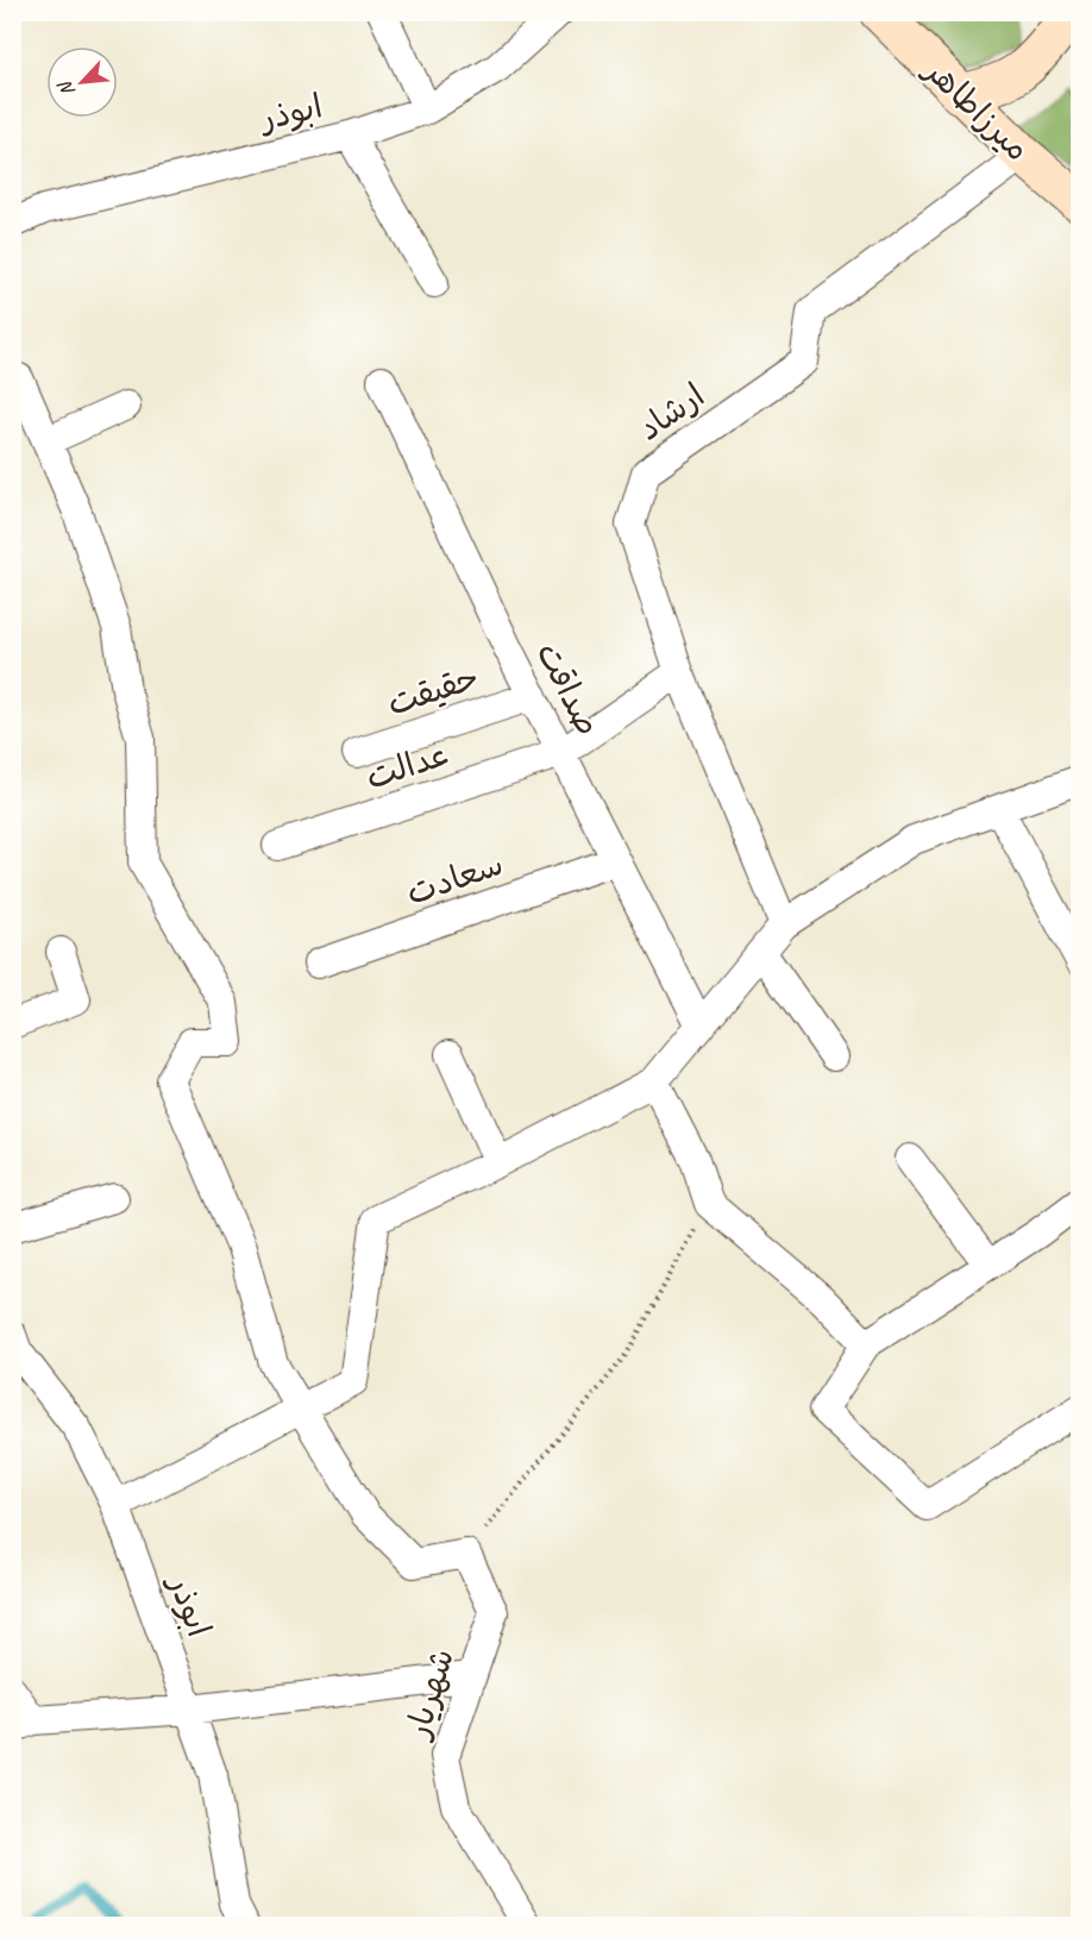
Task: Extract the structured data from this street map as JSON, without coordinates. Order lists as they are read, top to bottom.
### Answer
{
  "streets": {
    "main road": ["میرزاطاهر"],
    "street": [
      "ابوذر",
      "ارشاد",
      "صداقت",
      "حقیقت",
      "عدالت",
      "سعادت",
      "شهریار"
    ]
  },
  "crossings": [
    ["میرزاطاهر", "ارشاد"],
    ["ارشاد", "عدالت"],
    ["صداقت", "حقیقت"],
    ["صداقت", "عدالت"],
    ["صداقت", "سعادت"]
  ],
  "north": "bottom left"
}
